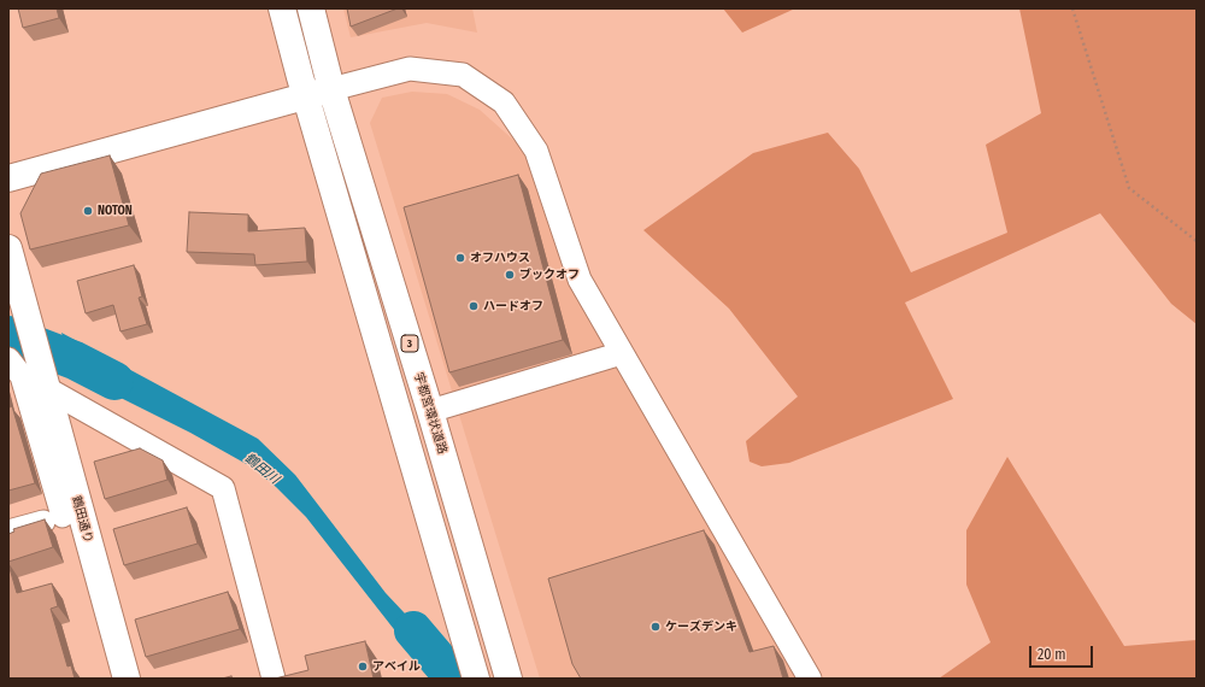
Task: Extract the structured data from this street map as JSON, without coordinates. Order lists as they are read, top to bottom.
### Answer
{
  "streets": {
    "main road": ["3", "宇都宮環状道路", "鶴田通り"]
  },
  "water": ["鶴田川"],
  "places": [
    "NOTON",
    "オフハウス",
    "ブックオフ",
    "ハードオフ",
    "ケーズデンキ",
    "アベイル"
  ],
  "scale_bar": "20 m"
}
